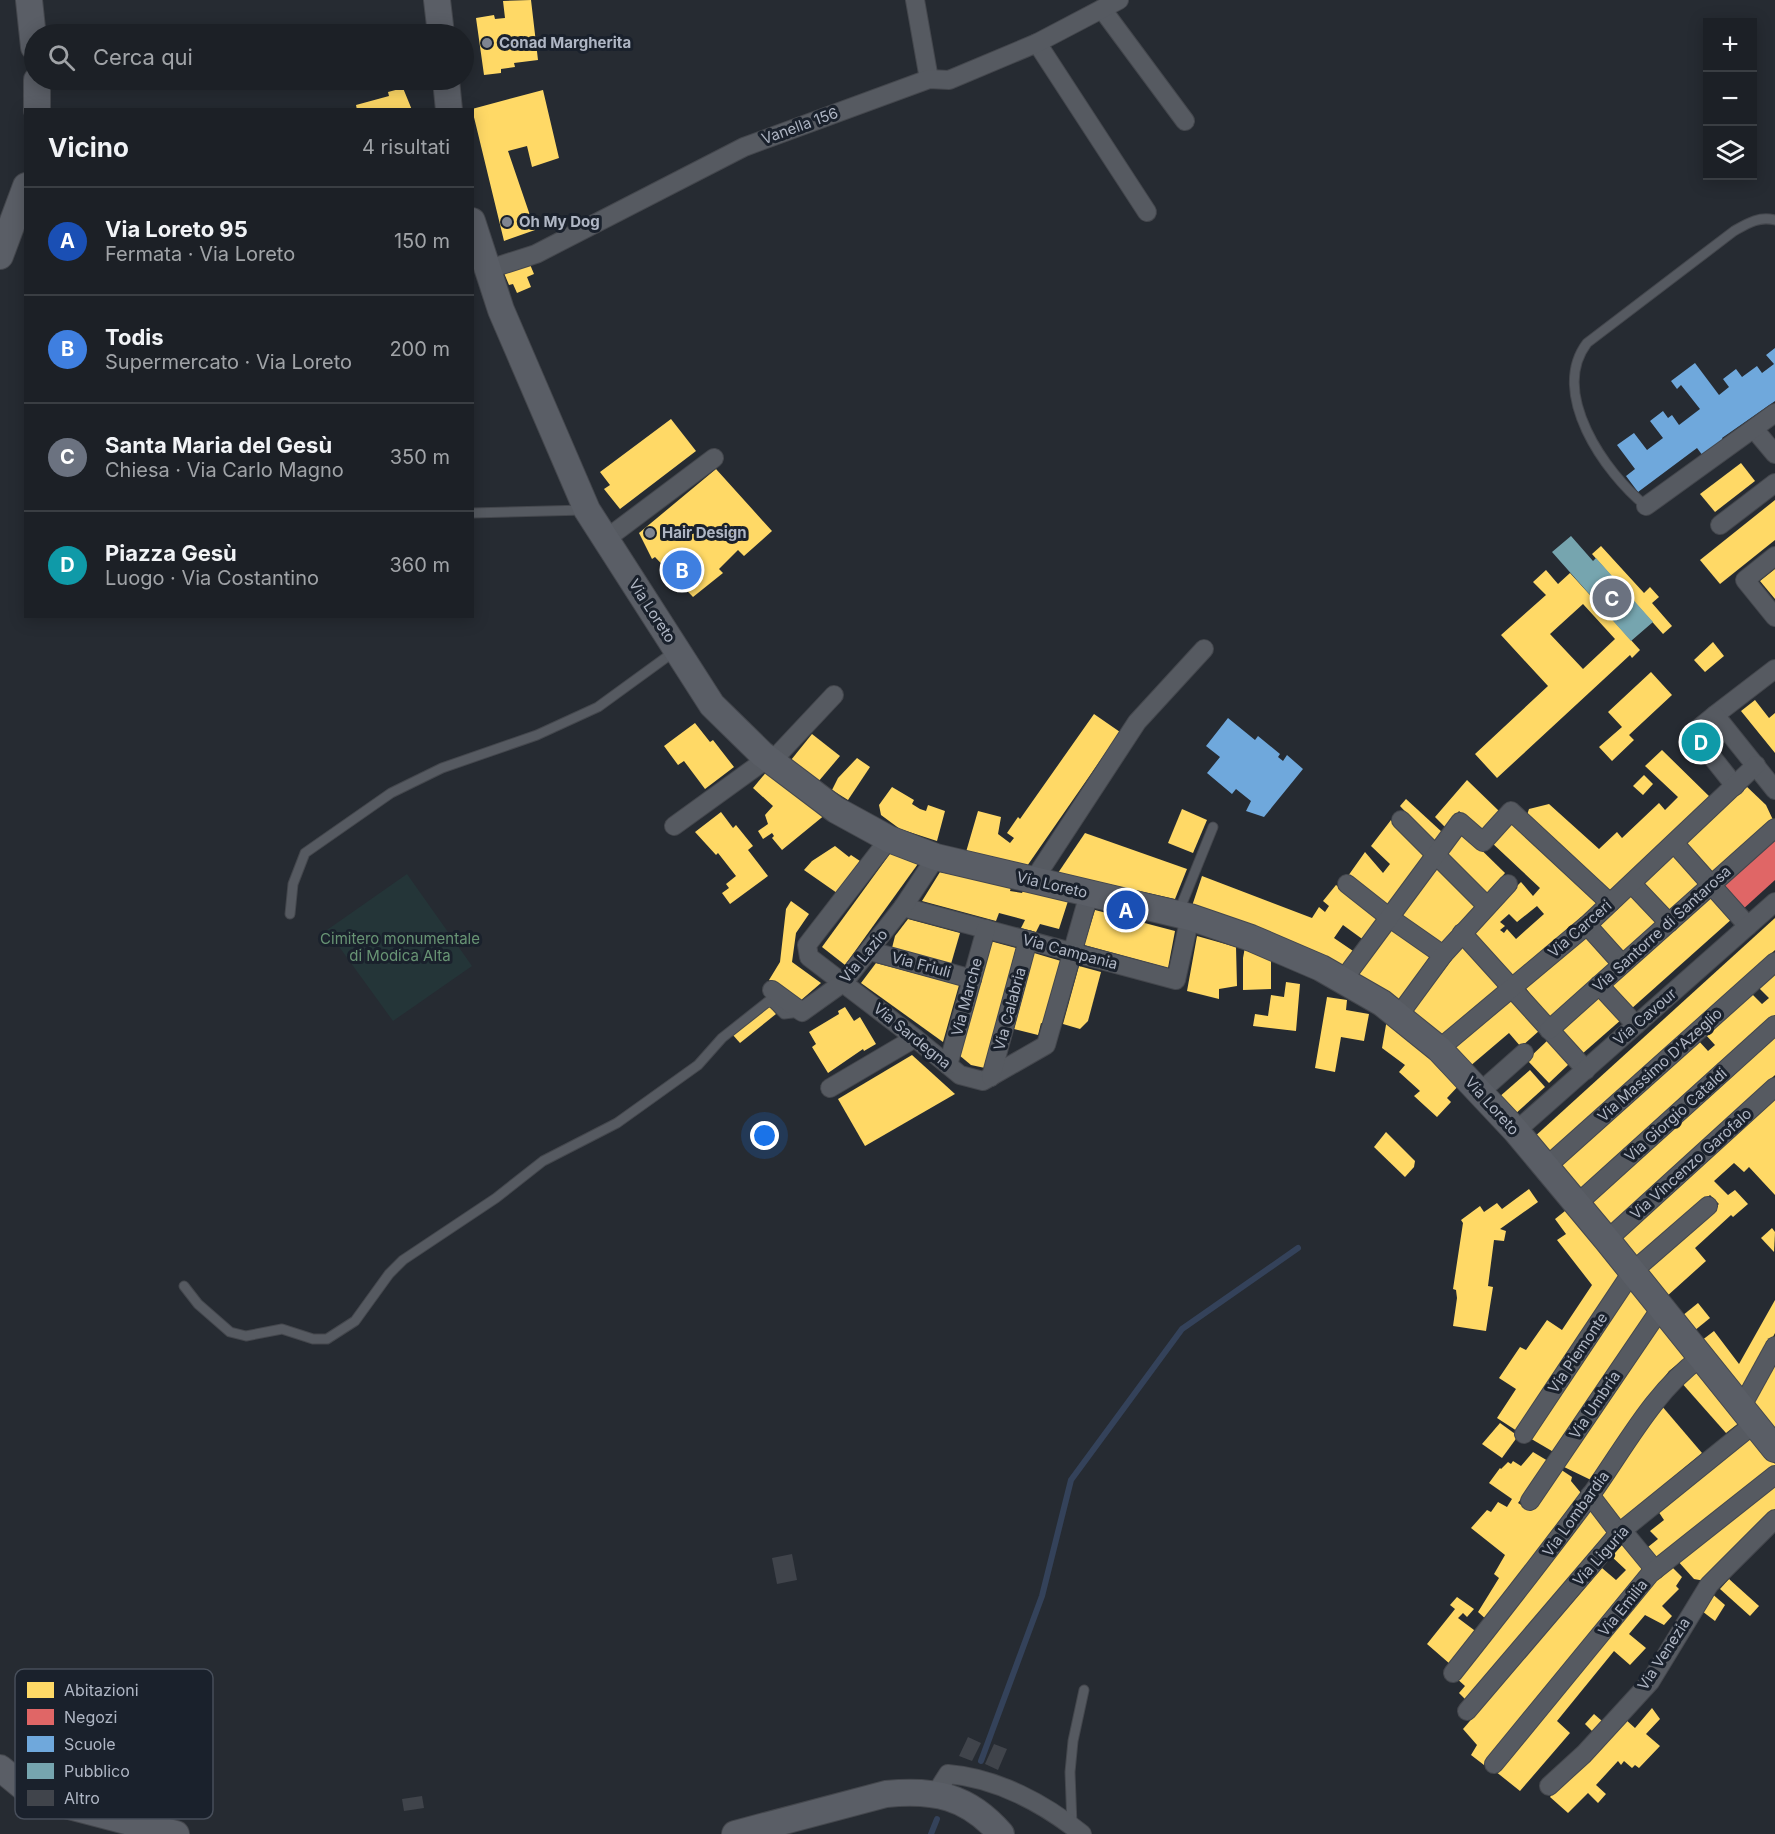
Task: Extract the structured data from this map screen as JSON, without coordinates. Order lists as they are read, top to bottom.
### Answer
{
  "streets": {
    "street": [
      "Vanella 156",
      "Via Loreto",
      "Via Carceri",
      "Via Santorre di Santarosa",
      "Via Campania",
      "Via Lazio",
      "Via Friuli",
      "Via Marche",
      "Via Calabria",
      "Via Cavour",
      "Via Sardegna",
      "Via Massimo D'Azeglio",
      "Via Giorgio Cataldi",
      "Via Vincenzo Garofalo",
      "Via Piemonte",
      "Via Umbria",
      "Via Lombardia",
      "Via Liguria",
      "Via Emilia",
      "Via Venezia"
    ]
  },
  "crossings": [
    ["Vanella 156", "Via Loreto"],
    ["Via Loreto", "Via Carceri"],
    ["Via Loreto", "Via Campania"],
    ["Via Loreto", "Via Lazio"],
    ["Via Loreto", "Via Cavour"],
    ["Via Loreto", "Via Sardegna"],
    ["Via Loreto", "Via Massimo D'Azeglio"],
    ["Via Loreto", "Via Giorgio Cataldi"],
    ["Via Loreto", "Via Vincenzo Garofalo"],
    ["Via Loreto", "Via Piemonte"],
    ["Via Loreto", "Via Umbria"],
    ["Via Loreto", "Via Lombardia"],
    ["Via Loreto", "Via Liguria"],
    ["Via Campania", "Via Lazio"],
    ["Via Campania", "Via Marche"],
    ["Via Campania", "Via Calabria"],
    ["Via Lazio", "Via Friuli"],
    ["Via Lazio", "Via Sardegna"],
    ["Via Friuli", "Via Marche"],
    ["Via Marche", "Via Sardegna"],
    ["Via Calabria", "Via Sardegna"]
  ],
  "parks": ["Cimitero monumentale di Modica Alta"],
  "places": ["Conad Margherita", "Oh My Dog", "Hair Design"],
  "legend": [
    "Abitazioni",
    "Negozi",
    "Scuole",
    "Pubblico",
    "Altro"
  ],
  "page": {
    "map_buttons": ["+", "−"],
    "search": "Cerca qui",
    "heading": ["Vicino", "4 risultati"],
    "list": [
      {
        "mark": "A",
        "name": "Via Loreto 95",
        "note": "Fermata · Via Loreto",
        "value": "150 m"
      },
      {
        "mark": "B",
        "name": "Todis",
        "note": "Supermercato · Via Loreto",
        "value": "200 m"
      },
      {
        "mark": "C",
        "name": "Santa Maria del Gesù",
        "note": "Chiesa · Via Carlo Magno",
        "value": "350 m"
      },
      {
        "mark": "D",
        "name": "Piazza Gesù",
        "note": "Luogo · Via Costantino",
        "value": "360 m"
      }
    ],
    "pins": [
      "B",
      "C",
      "D",
      "A"
    ]
  }
}
